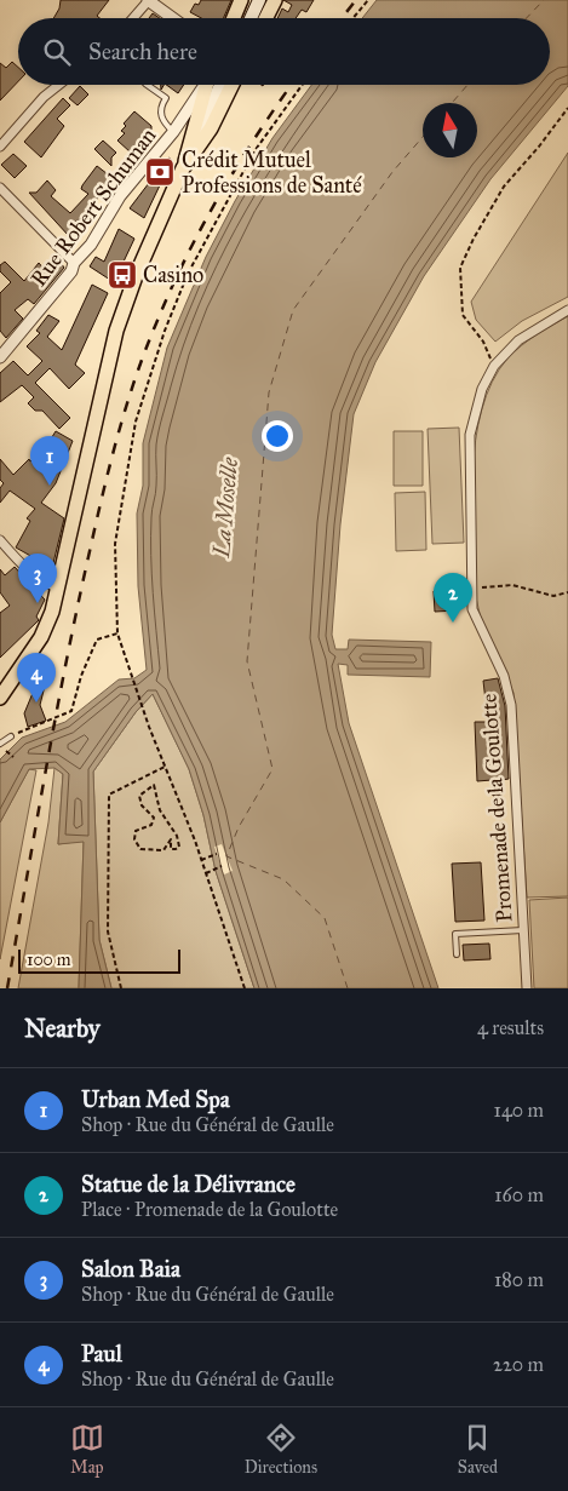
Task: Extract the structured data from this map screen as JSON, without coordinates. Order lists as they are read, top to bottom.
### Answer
{
  "streets": {
    "street": ["Rue Robert Schuman", "Promenade de la Goulotte"]
  },
  "water": ["La Moselle"],
  "places": {
    "bank": ["Crédit Mutuel Professions de Santé"],
    "bus stop": ["Casino"]
  },
  "scale_bar": "100 m",
  "north": "top",
  "page": {
    "search": "Search here",
    "pins": [
      "1",
      "3",
      "2",
      "4"
    ],
    "scale": "100 m",
    "heading": ["Nearby", "4 results"],
    "list": [
      {
        "mark": "1",
        "name": "Urban Med Spa",
        "note": "Shop · Rue du Général de Gaulle",
        "value": "140 m"
      },
      {
        "mark": "2",
        "name": "Statue de la Délivrance",
        "note": "Place · Promenade de la Goulotte",
        "value": "160 m"
      },
      {
        "mark": "3",
        "name": "Salon Baia",
        "note": "Shop · Rue du Général de Gaulle",
        "value": "180 m"
      },
      {
        "mark": "4",
        "name": "Paul",
        "note": "Shop · Rue du Général de Gaulle",
        "value": "220 m"
      }
    ],
    "nav": ["Map", "Directions", "Saved"]
  }
}
